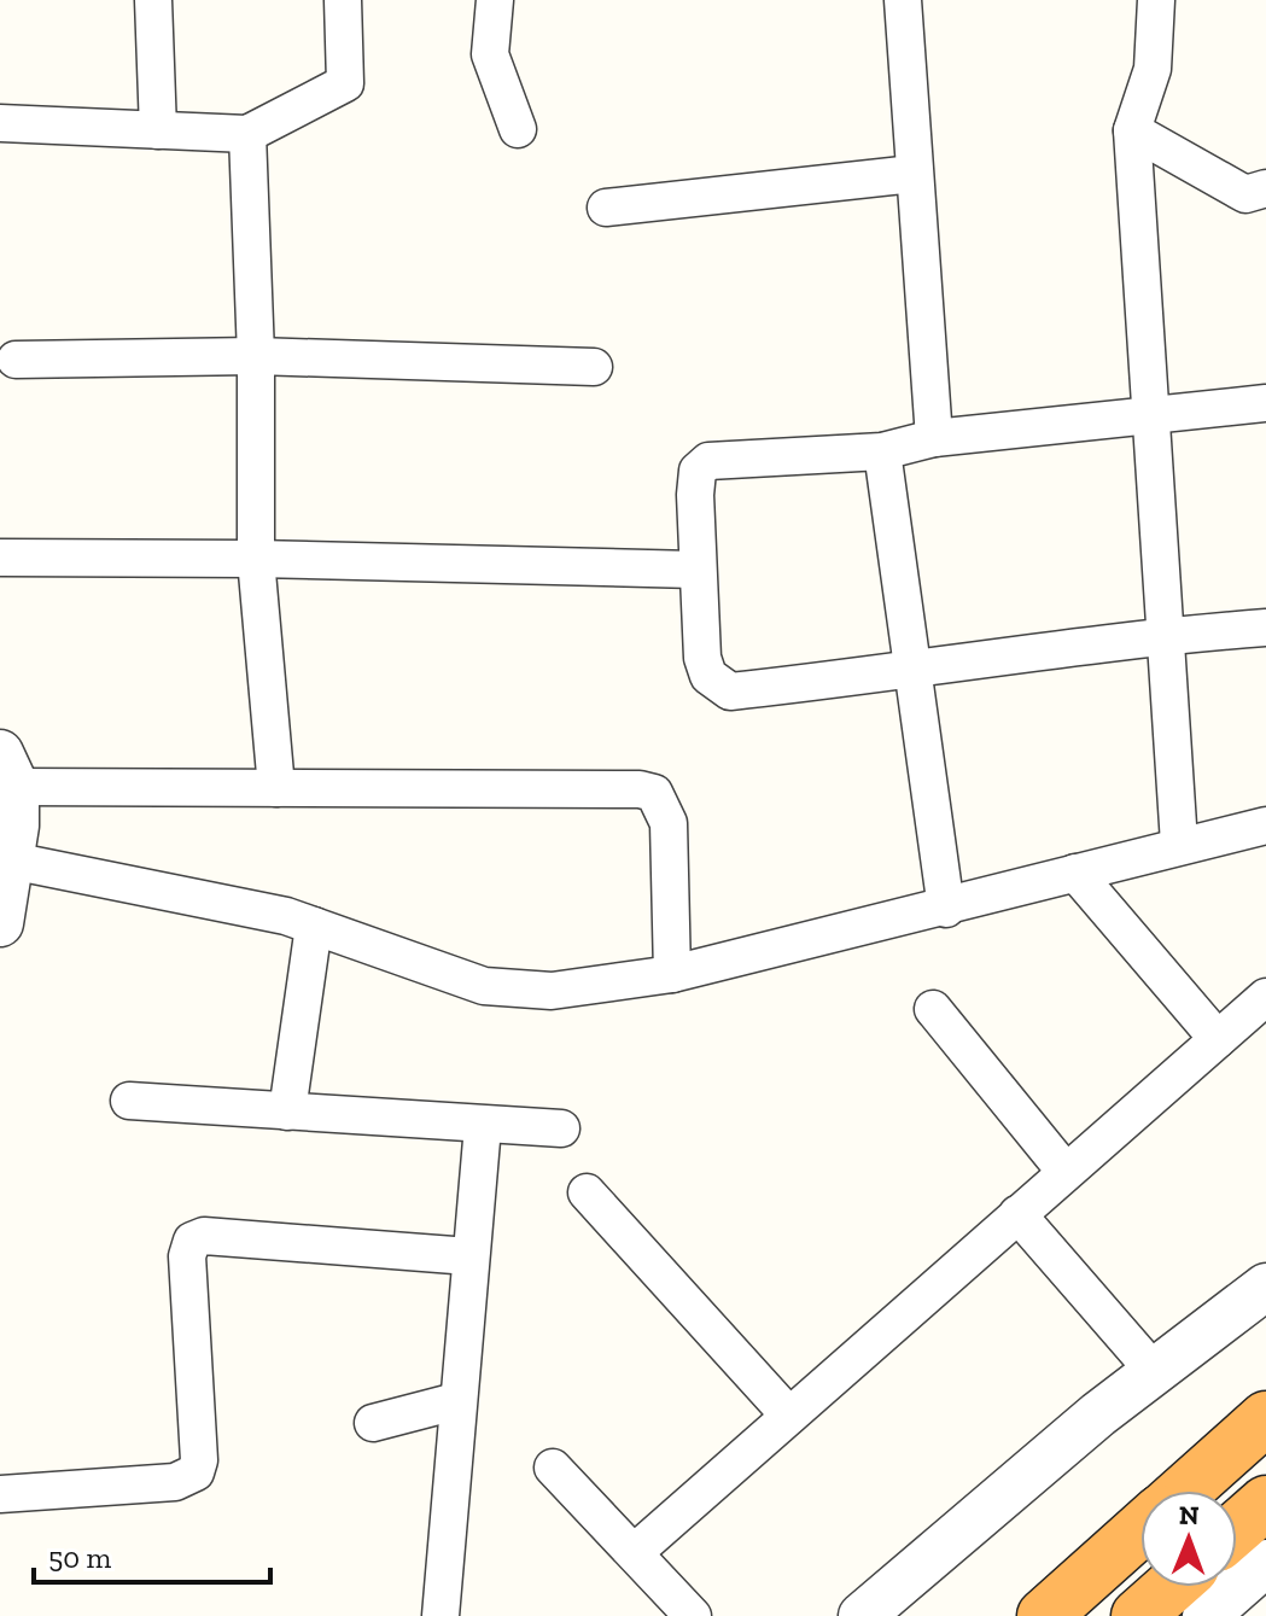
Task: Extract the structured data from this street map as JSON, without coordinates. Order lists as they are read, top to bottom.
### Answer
{
  "scale_bar": "50 m",
  "north": "top"
}
